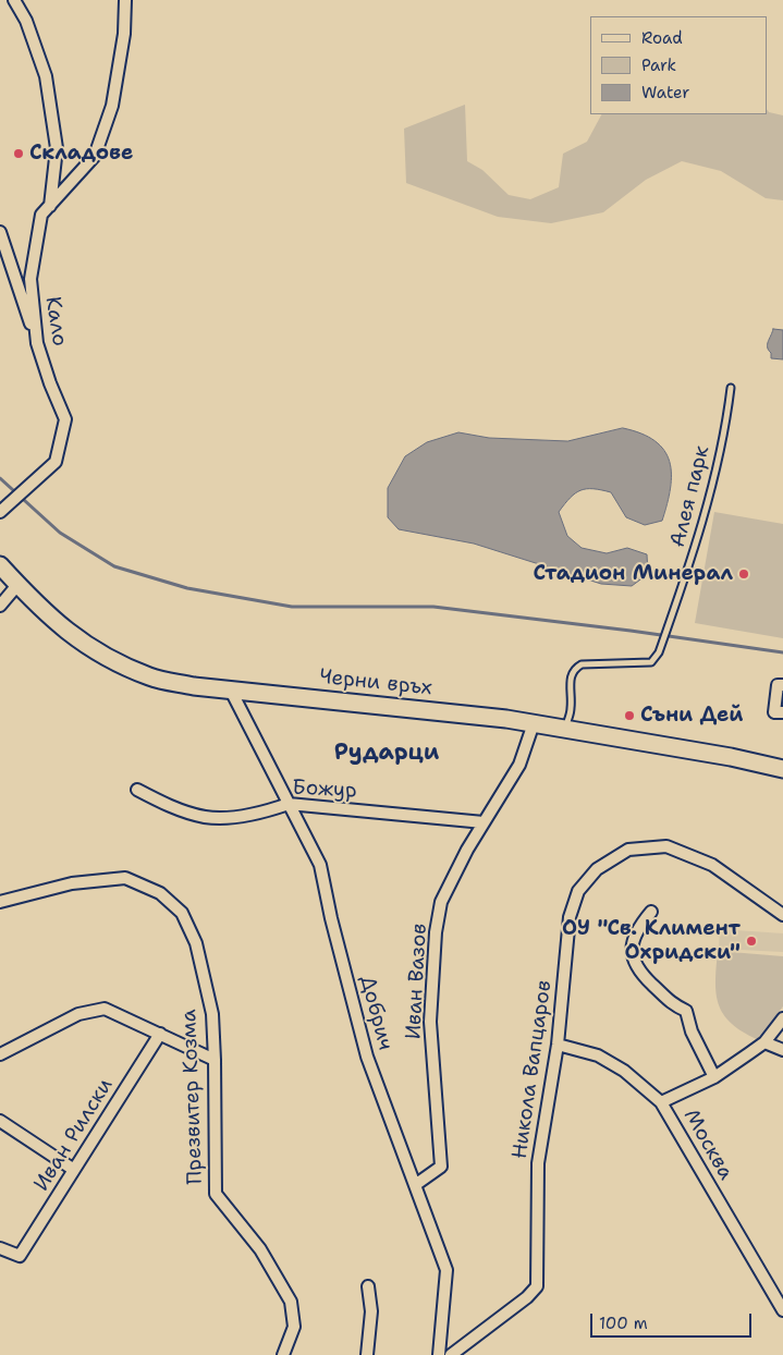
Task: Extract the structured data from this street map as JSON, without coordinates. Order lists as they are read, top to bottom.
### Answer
{
  "streets": {
    "street": [
      "Кало",
      "Черни връх",
      "Божур",
      "Иван Вазов",
      "Добрич",
      "Никола Вапцаров",
      "Презвитер Козма",
      "Иван Рилски",
      "Москва"
    ],
    "lane": ["Алея парк"]
  },
  "crossings": [
    ["Алея парк", "Черни връх"],
    ["Черни връх", "Иван Вазов"],
    ["Черни връх", "Добрич"],
    ["Божур", "Иван Вазов"],
    ["Божур", "Добрич"],
    ["Иван Вазов", "Добрич"],
    ["Никола Вапцаров", "Москва"]
  ],
  "districts": ["Рударци"],
  "places": [
    "Складове",
    "Стадион Минерал",
    "Съни Дей",
    "ОУ \"Св. Климент Охридски\""
  ],
  "legend": ["Road", "Park", "Water"],
  "scale_bar": "100 m"
}
